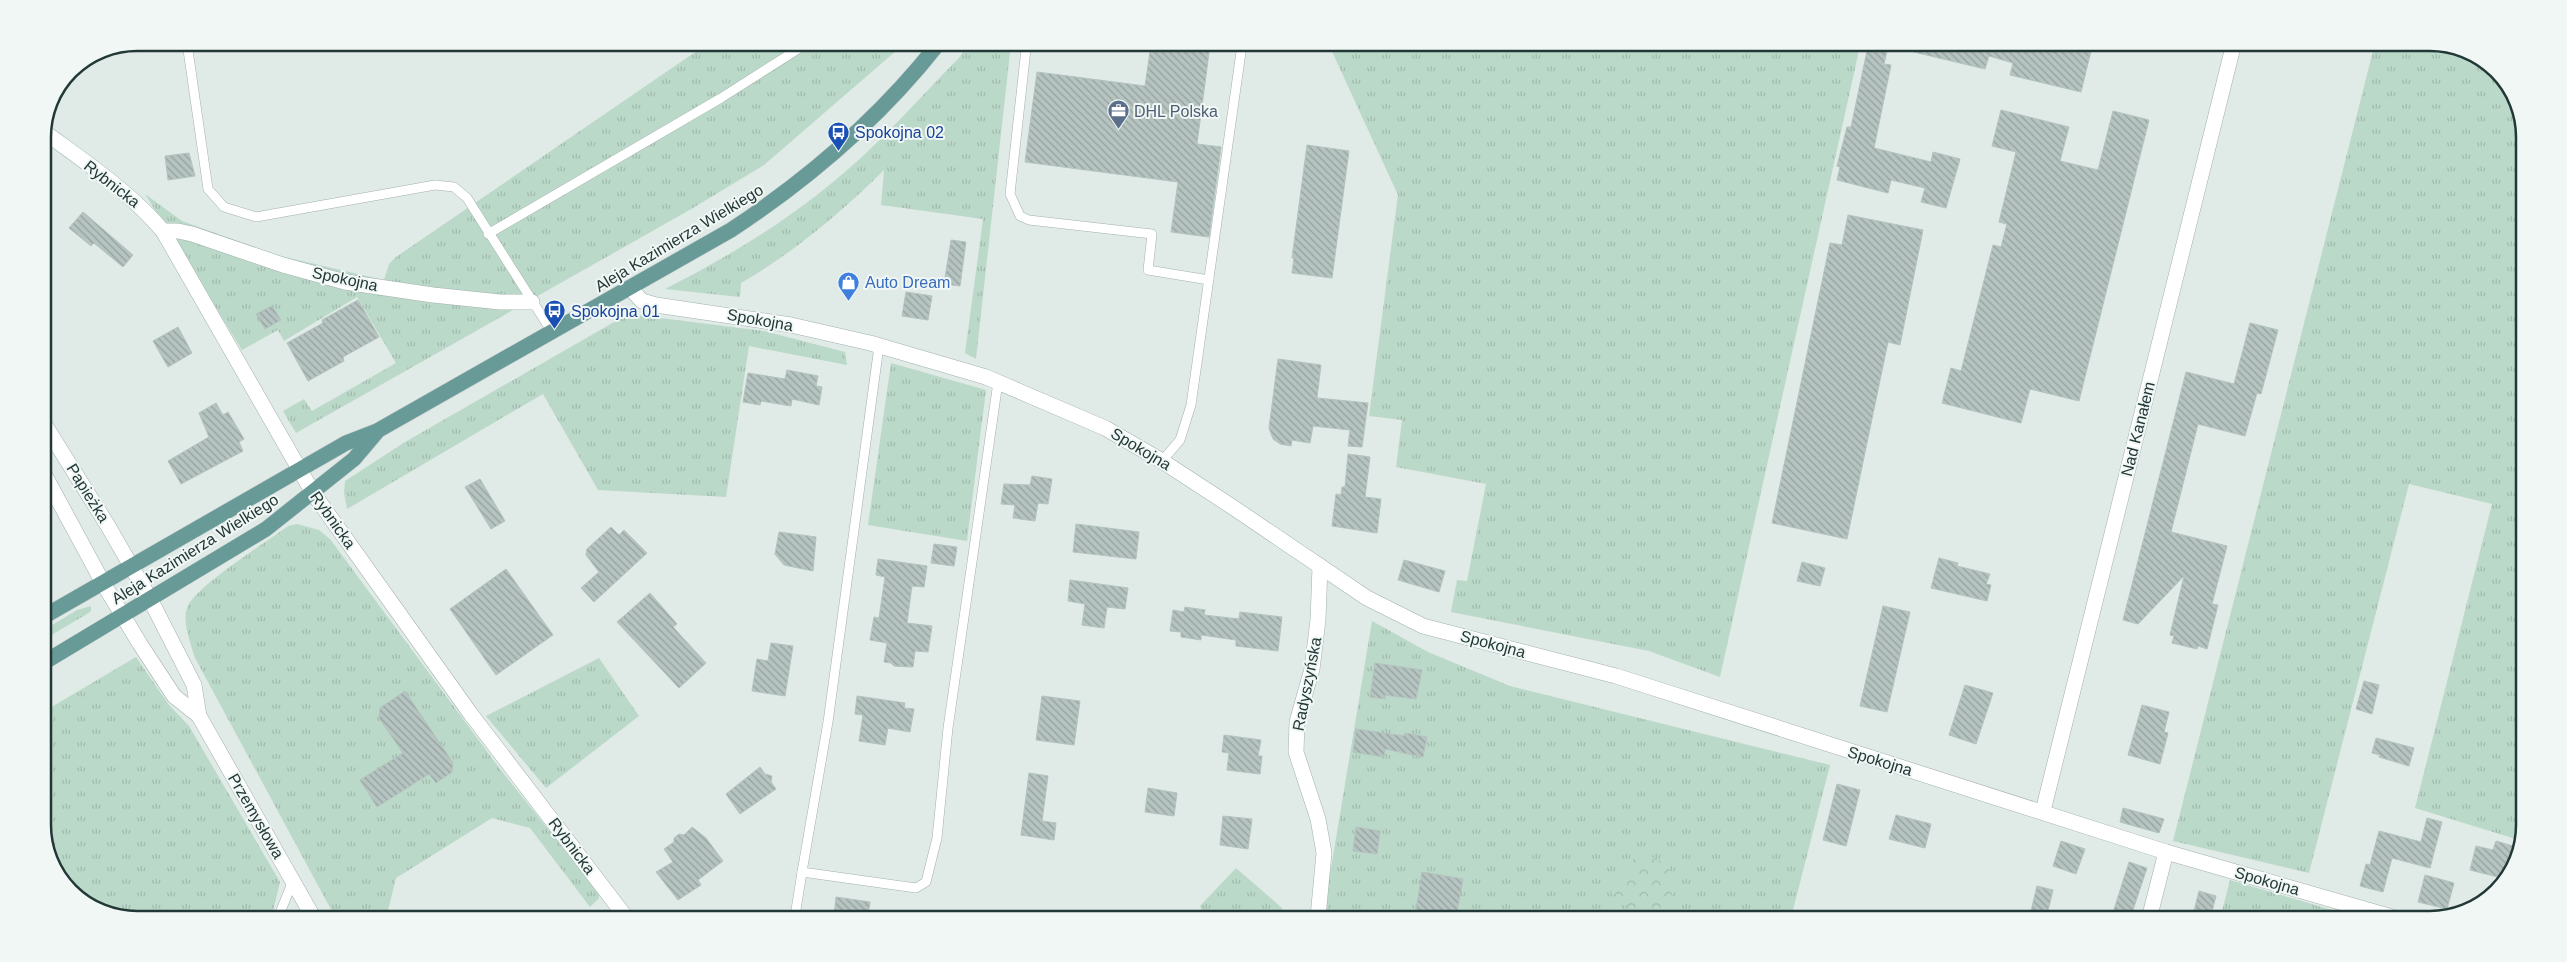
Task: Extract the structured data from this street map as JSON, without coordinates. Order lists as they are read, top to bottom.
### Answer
{
  "streets": {
    "main road": ["Aleja Kazimierza Wielkiego"],
    "street": [
      "Rybnicka",
      "Spokojna",
      "Nad Kanałem",
      "Papieżka",
      "Radyszyńska",
      "Przemysłowa"
    ]
  },
  "crossings": [
    ["Rybnicka", "Aleja Kazimierza Wielkiego"],
    ["Rybnicka", "Spokojna"],
    ["Aleja Kazimierza Wielkiego", "Spokojna"],
    ["Aleja Kazimierza Wielkiego", "Papieżka"],
    ["Aleja Kazimierza Wielkiego", "Przemysłowa"],
    ["Spokojna", "Nad Kanałem"],
    ["Spokojna", "Radyszyńska"],
    ["Papieżka", "Przemysłowa"]
  ],
  "places": {
    "office": ["DHL Polska"],
    "bus stop": ["Spokojna 02", "Spokojna 01"],
    "shop": ["Auto Dream"]
  }
}
